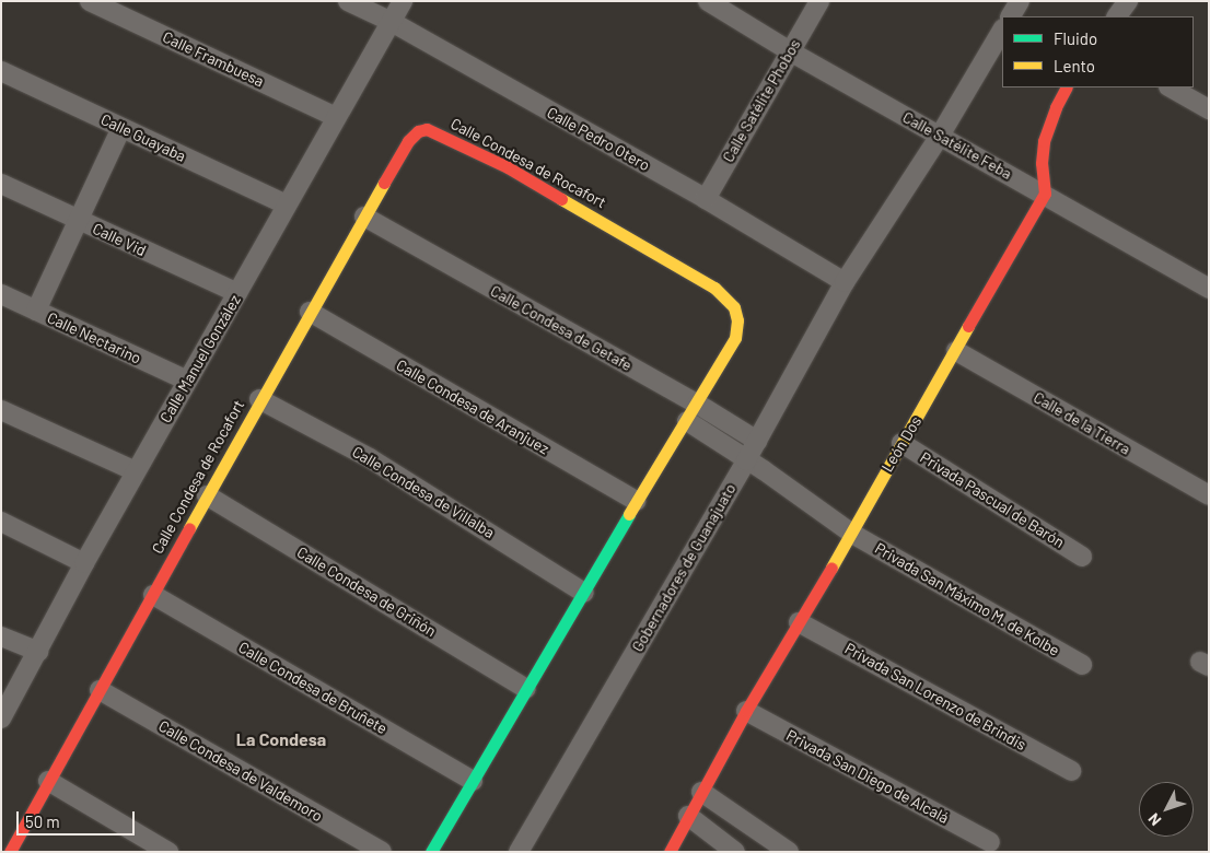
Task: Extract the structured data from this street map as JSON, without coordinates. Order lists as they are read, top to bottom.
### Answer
{
  "streets": {
    "street": [
      "Calle Frambuesa",
      "Calle Satélite Phobos",
      "Calle Guayaba",
      "Calle Pedro Otero",
      "Calle Satélite Feba",
      "Calle Condesa de Rocafort",
      "Calle Vid",
      "Calle Condesa de Getafe",
      "Calle Nectarino",
      "Calle Manuel González",
      "Calle Condesa de Aranjuez",
      "Calle de la Tierra",
      "León Dos",
      "Calle Condesa de Villalba",
      "Privada Pascual de Barón",
      "Gobernadores de Guanajuato",
      "Calle Condesa de Griñón",
      "Privada San Máximo M. de Kolbe",
      "Calle Condesa de Bruñete",
      "Privada San Lorenzo de Brindis",
      "Calle Condesa de Valdemoro",
      "Privada San Diego de Alcalá"
    ]
  },
  "crossings": [
    ["Calle Frambuesa", "Calle Manuel González"],
    ["Calle Satélite Phobos", "Calle Pedro Otero"],
    ["Calle Satélite Phobos", "Calle Satélite Feba"],
    ["Calle Guayaba", "Calle Manuel González"],
    ["Calle Pedro Otero", "Calle Manuel González"],
    ["Calle Pedro Otero", "Gobernadores de Guanajuato"],
    ["Calle Satélite Feba", "León Dos"],
    ["Calle Satélite Feba", "Gobernadores de Guanajuato"],
    ["Calle Condesa de Rocafort", "Calle Condesa de Getafe"],
    ["Calle Condesa de Rocafort", "Calle Condesa de Aranjuez"],
    ["Calle Condesa de Rocafort", "Calle Condesa de Villalba"],
    ["Calle Condesa de Rocafort", "Calle Condesa de Griñón"],
    ["Calle Condesa de Rocafort", "Calle Condesa de Bruñete"],
    ["Calle Condesa de Rocafort", "Calle Condesa de Valdemoro"],
    ["Calle Vid", "Calle Manuel González"],
    ["Calle Condesa de Getafe", "Gobernadores de Guanajuato"],
    ["Calle Condesa de Getafe", "Privada San Máximo M. de Kolbe"],
    ["Calle Nectarino", "Calle Manuel González"],
    ["Calle de la Tierra", "León Dos"],
    ["León Dos", "Privada Pascual de Barón"],
    ["León Dos", "Privada San Máximo M. de Kolbe"],
    ["León Dos", "Privada San Lorenzo de Brindis"],
    ["León Dos", "Privada San Diego de Alcalá"],
    ["Gobernadores de Guanajuato", "Privada San Máximo M. de Kolbe"]
  ],
  "districts": ["La Condesa"],
  "legend": ["Fluido", "Lento"],
  "scale_bar": "50 m",
  "north": "bottom left"
}
